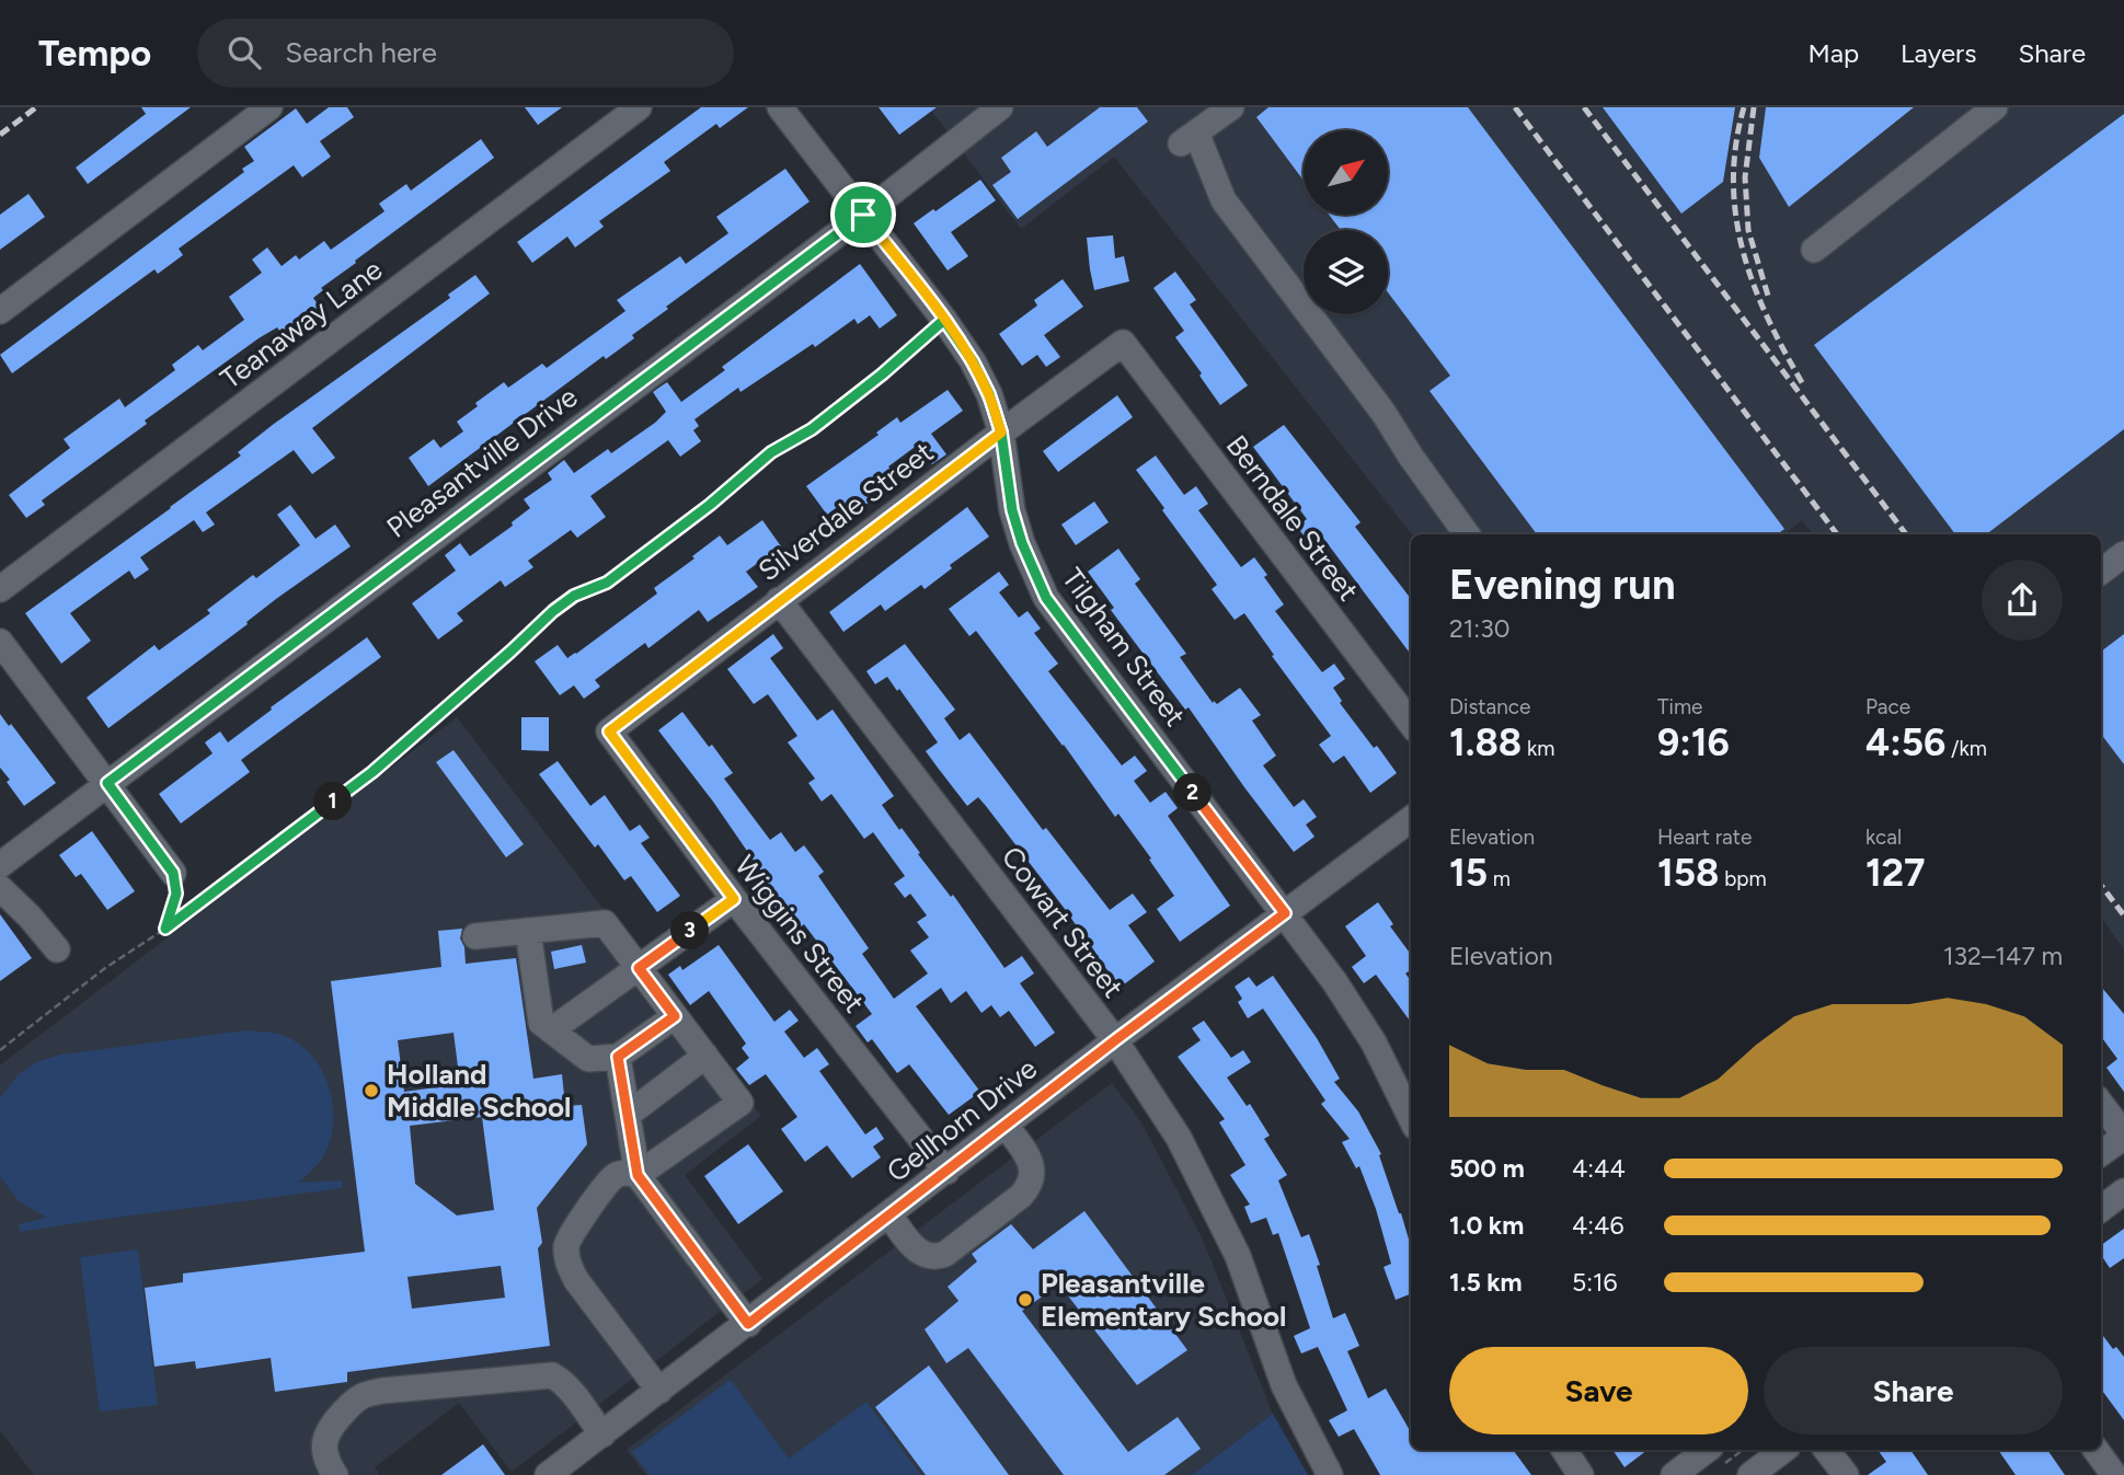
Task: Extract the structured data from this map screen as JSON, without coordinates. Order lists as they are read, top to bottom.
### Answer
{
  "streets": {
    "street": [
      "Teanaway Lane",
      "Pleasantville Drive",
      "Silverdale Street",
      "Berndale Street",
      "Tilgham Street",
      "Cowart Street",
      "Wiggins Street",
      "Gellhorn Drive"
    ]
  },
  "crossings": [
    ["Pleasantville Drive", "Tilgham Street"],
    ["Silverdale Street", "Berndale Street"],
    ["Silverdale Street", "Tilgham Street"],
    ["Silverdale Street", "Cowart Street"],
    ["Silverdale Street", "Wiggins Street"],
    ["Tilgham Street", "Gellhorn Drive"],
    ["Cowart Street", "Gellhorn Drive"],
    ["Wiggins Street", "Gellhorn Drive"]
  ],
  "places": ["Holland Middle School", "Pleasantville Elementary School"],
  "north": "top right",
  "page": {
    "header": "Tempo",
    "search": "Search here",
    "nav": ["Map", "Layers", "Share"],
    "heading": ["Evening run", "21:30"],
    "stats": [
      ["Distance", "1.88 km"],
      ["Time", "9:16"],
      ["Pace", "4:56 /km"],
      ["Elevation", "15 m"],
      ["Heart rate", "158 bpm"],
      ["kcal", "127"]
    ],
    "pins": ["2", "1", "3"],
    "chart": ["Elevation", "132–147 m"],
    "list": [
      {
        "name": "500 m",
        "note": "4:44"
      },
      {
        "name": "1.0 km",
        "note": "4:46"
      },
      {
        "name": "1.5 km",
        "note": "5:16"
      }
    ],
    "buttons": ["Save", "Share"]
  }
}
